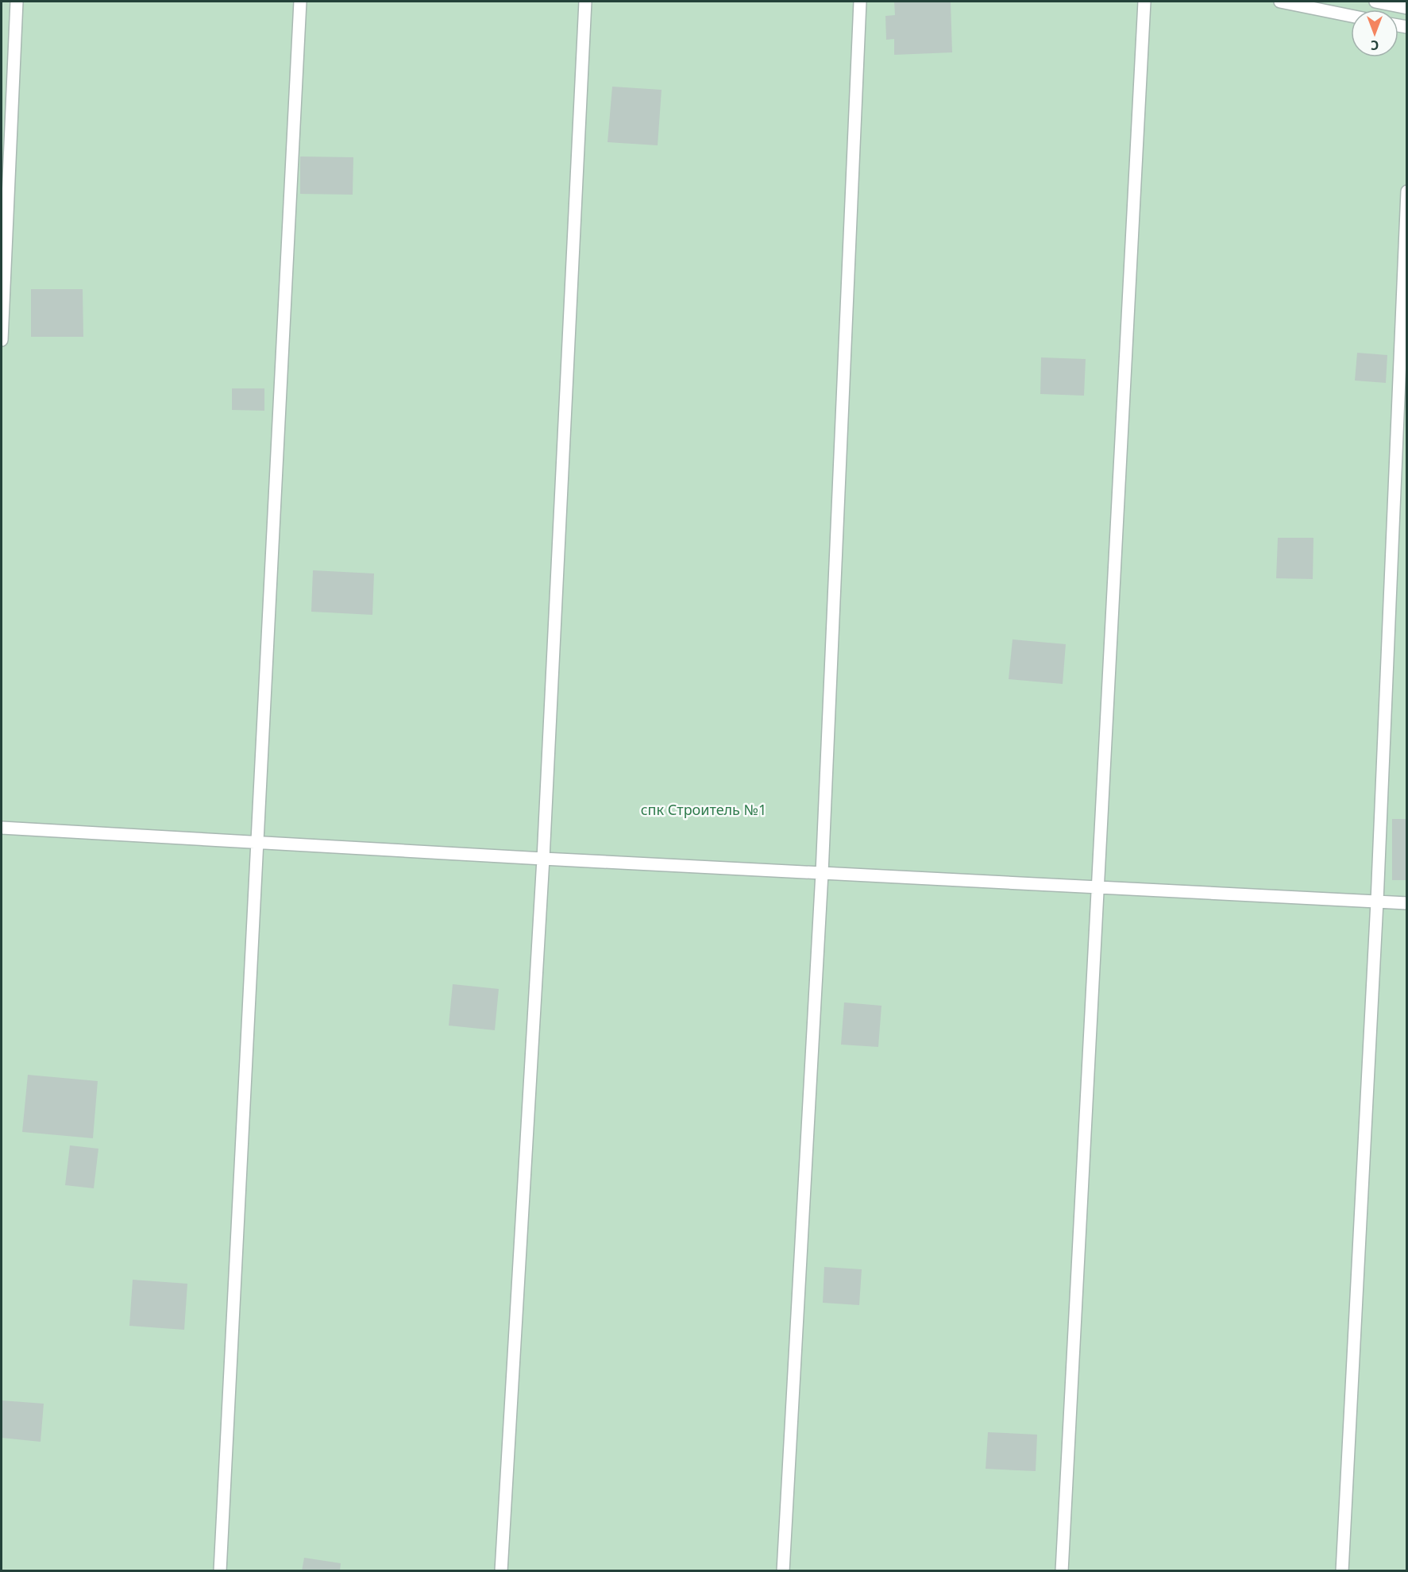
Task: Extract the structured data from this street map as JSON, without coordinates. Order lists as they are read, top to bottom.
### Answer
{
  "parks": ["спк Строитель №1"],
  "north": "bottom"
}
